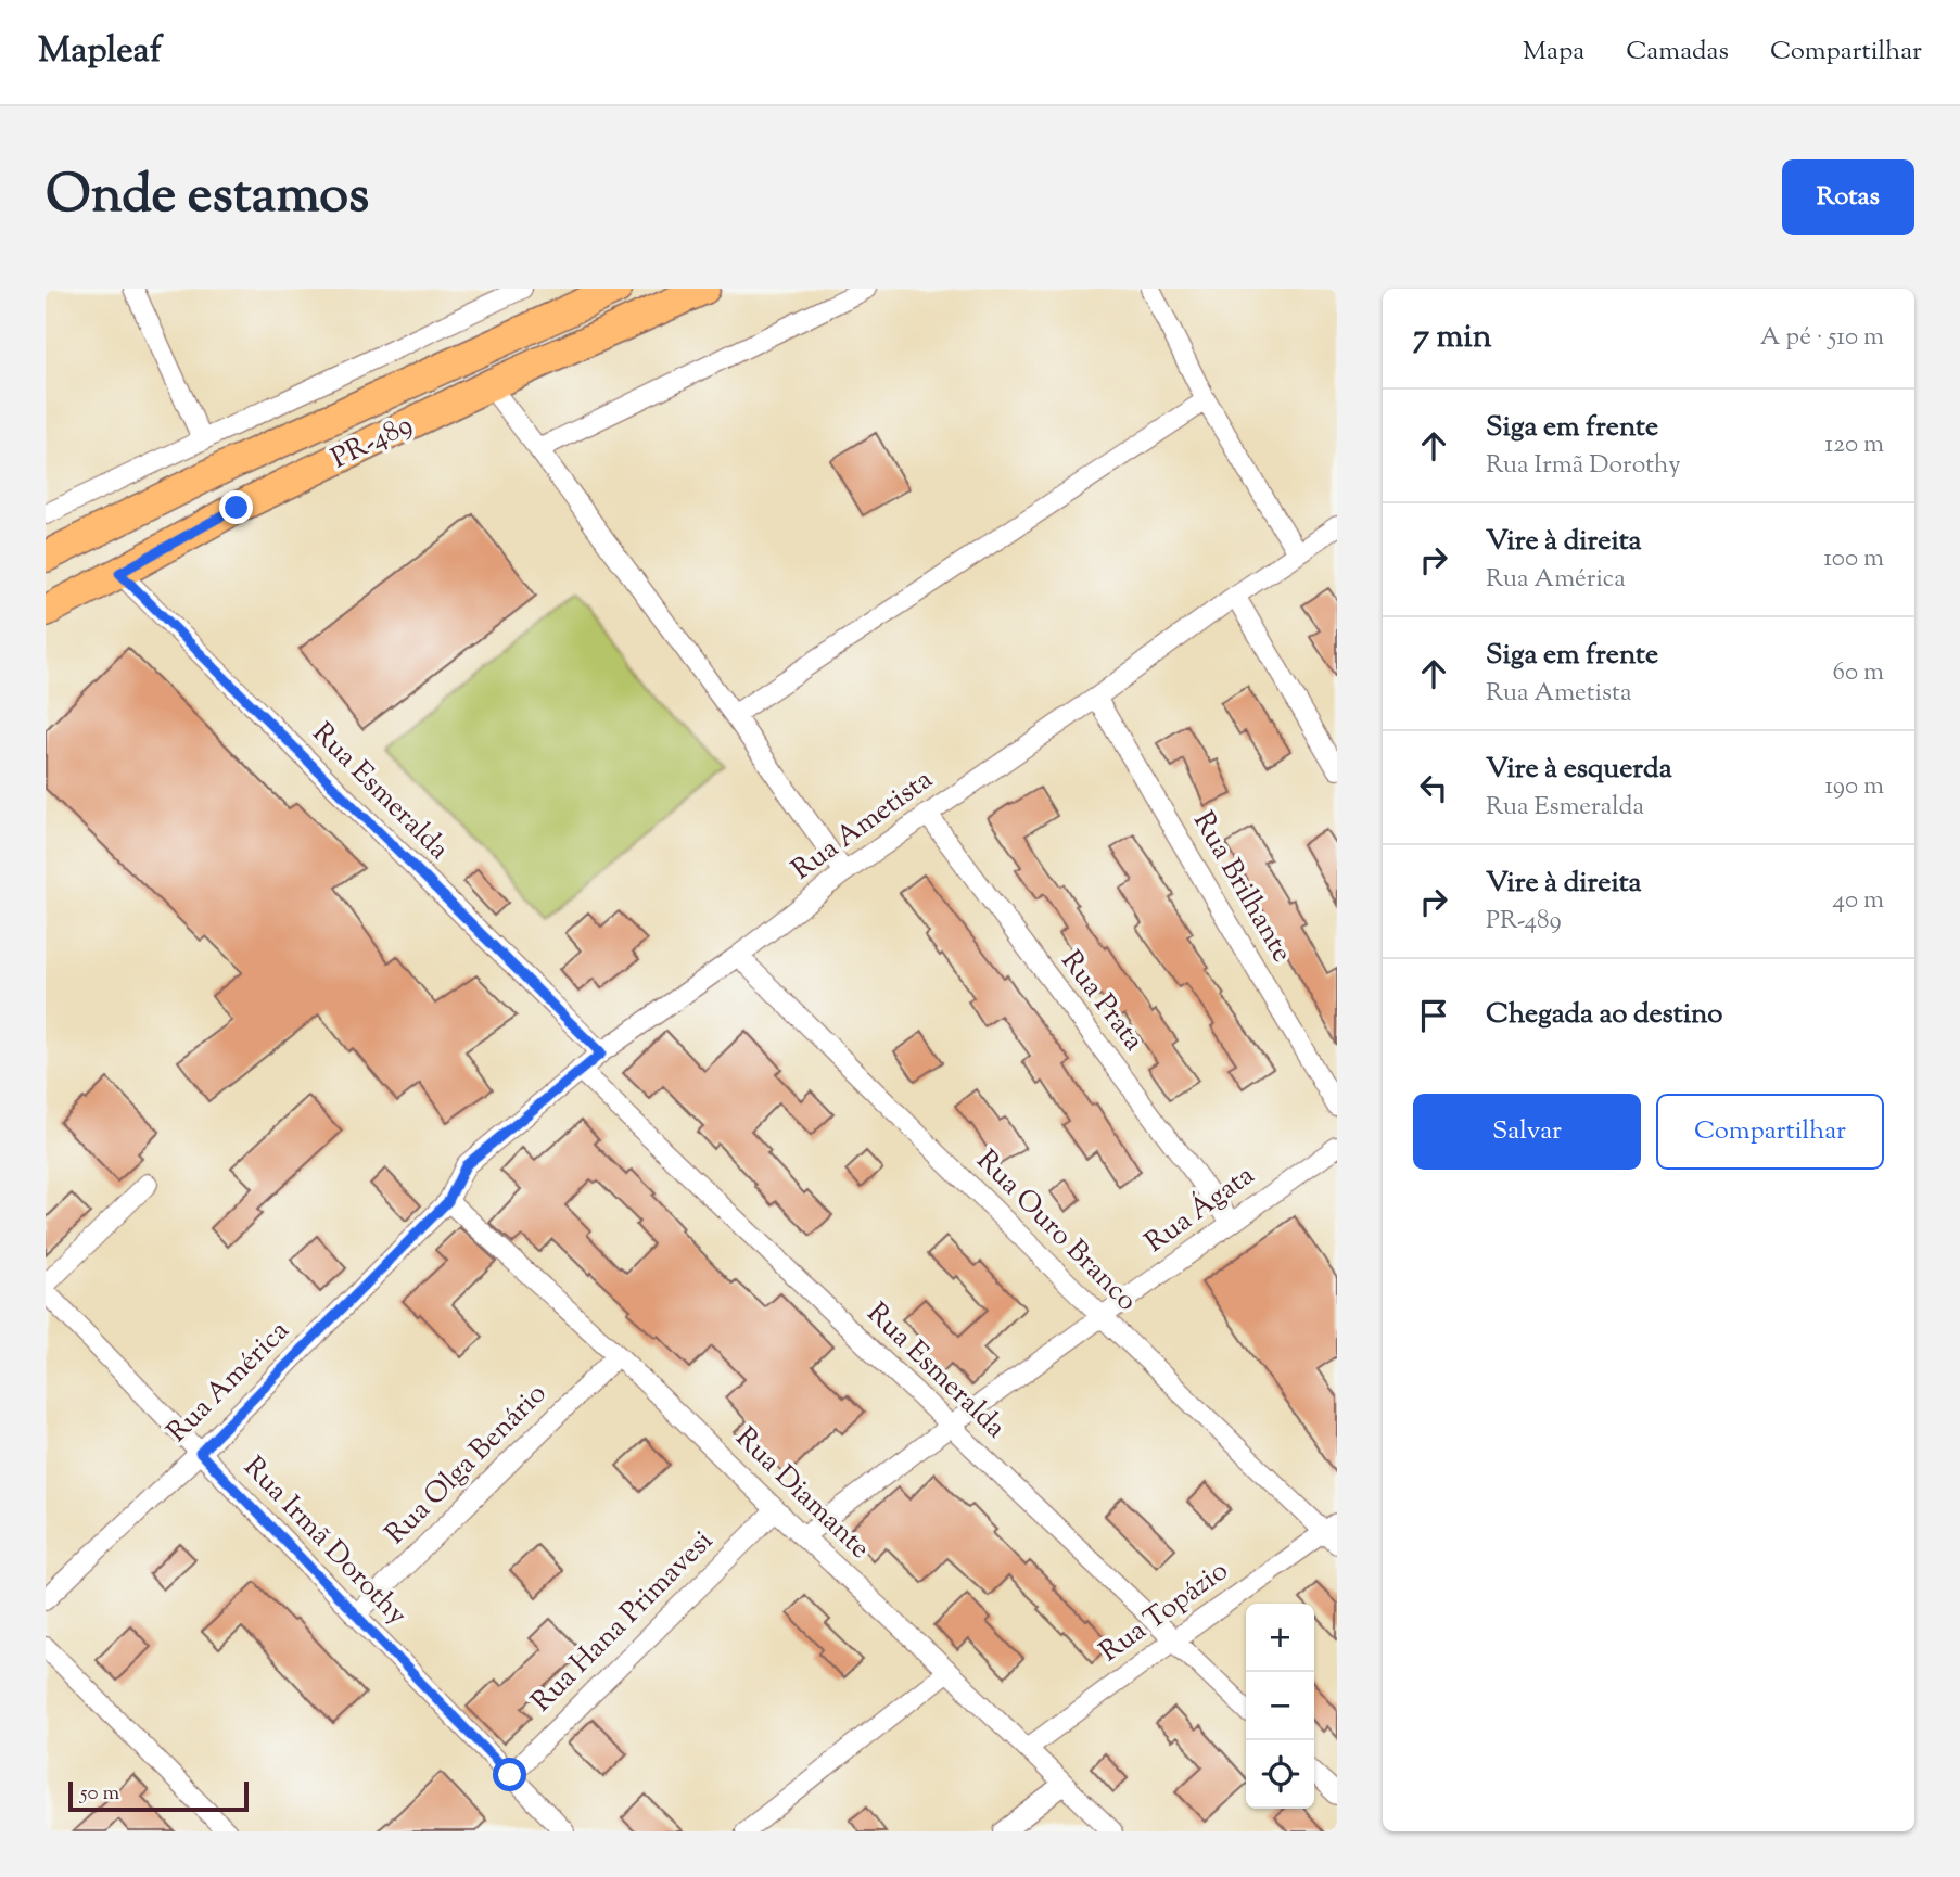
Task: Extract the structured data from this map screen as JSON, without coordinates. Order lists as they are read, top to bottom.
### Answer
{
  "streets": {
    "main road": ["PR-489"],
    "street": [
      "Rua Esmeralda",
      "Rua Ametista",
      "Rua Brilhante",
      "Rua Prata",
      "Rua Ágata",
      "Rua Ouro Branco",
      "Rua América",
      "Rua Olga Benário",
      "Rua Diamante",
      "Rua Irmã Dorothy",
      "Rua Topázio",
      "Rua Hana Primavesi"
    ]
  },
  "crossings": [
    ["PR-489", "Rua Esmeralda"],
    ["Rua Esmeralda", "Rua Ametista"],
    ["Rua Esmeralda", "Rua Ágata"],
    ["Rua Esmeralda", "Rua Topázio"],
    ["Rua Ametista", "Rua Brilhante"],
    ["Rua Ametista", "Rua Prata"],
    ["Rua Ametista", "Rua Ouro Branco"],
    ["Rua Ametista", "Rua América"],
    ["Rua Ametista", "Rua Diamante"],
    ["Rua Prata", "Rua Ágata"],
    ["Rua Ágata", "Rua Ouro Branco"],
    ["Rua Ágata", "Rua Diamante"],
    ["Rua Ouro Branco", "Rua Topázio"],
    ["Rua América", "Rua Diamante"],
    ["Rua América", "Rua Irmã Dorothy"],
    ["Rua Olga Benário", "Rua Diamante"],
    ["Rua Olga Benário", "Rua Irmã Dorothy"],
    ["Rua Diamante", "Rua Topázio"],
    ["Rua Diamante", "Rua Hana Primavesi"],
    ["Rua Irmã Dorothy", "Rua Hana Primavesi"]
  ],
  "scale_bar": "50 m",
  "page": {
    "header": "Mapleaf",
    "nav": ["Mapa", "Camadas", "Compartilhar"],
    "title": "Onde estamos",
    "buttons": [
      "Rotas",
      ["Salvar", "Compartilhar"]
    ],
    "heading": ["7 min", "A pé · 510 m"],
    "list": [
      ["Siga em frente", "Rua Irmã Dorothy", "120 m"],
      ["Vire à direita", "Rua América", "100 m"],
      ["Siga em frente", "Rua Ametista", "60 m"],
      ["Vire à esquerda", "Rua Esmeralda", "190 m"],
      ["Vire à direita", "PR-489", "40 m"],
      "Chegada ao destino"
    ],
    "map_buttons": ["+", "−"],
    "scale": "50 m"
  }
}
